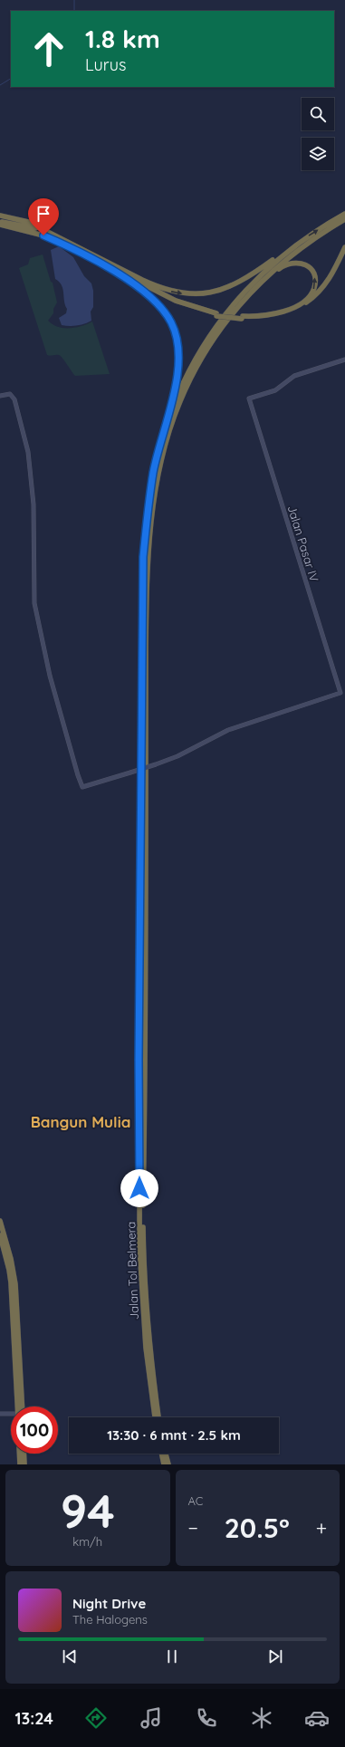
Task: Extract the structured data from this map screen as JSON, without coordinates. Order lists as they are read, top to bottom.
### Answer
{
  "streets": {
    "highway": ["Jalan Tol Belmera"],
    "street": ["Jalan Pasar IV"]
  },
  "districts": ["Bangun Mulia"],
  "page": {
    "turn": ["1.8 km", "Lurus"],
    "limit": "100",
    "trip": "13:30 · 6 mnt · 2.5 km",
    "tile": [
      ["94", "km/h"],
      "AC"
    ],
    "heat": ["−", "20.5°", "+"],
    "song": ["Night Drive", "The Halogens"],
    "tabs": "13:24"
  }
}
